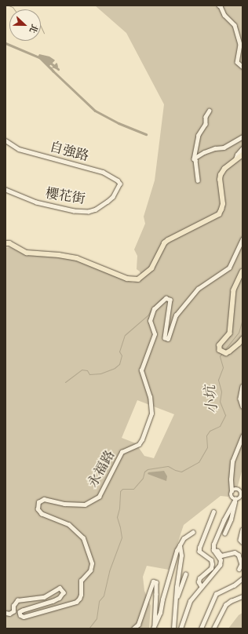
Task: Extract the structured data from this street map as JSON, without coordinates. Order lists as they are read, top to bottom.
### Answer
{
  "streets": {
    "street": ["自強路", "櫻花街", "永福路"]
  },
  "crossings": [
    ["自強路", "櫻花街"]
  ],
  "water": ["小坑"],
  "north": "right"
}
